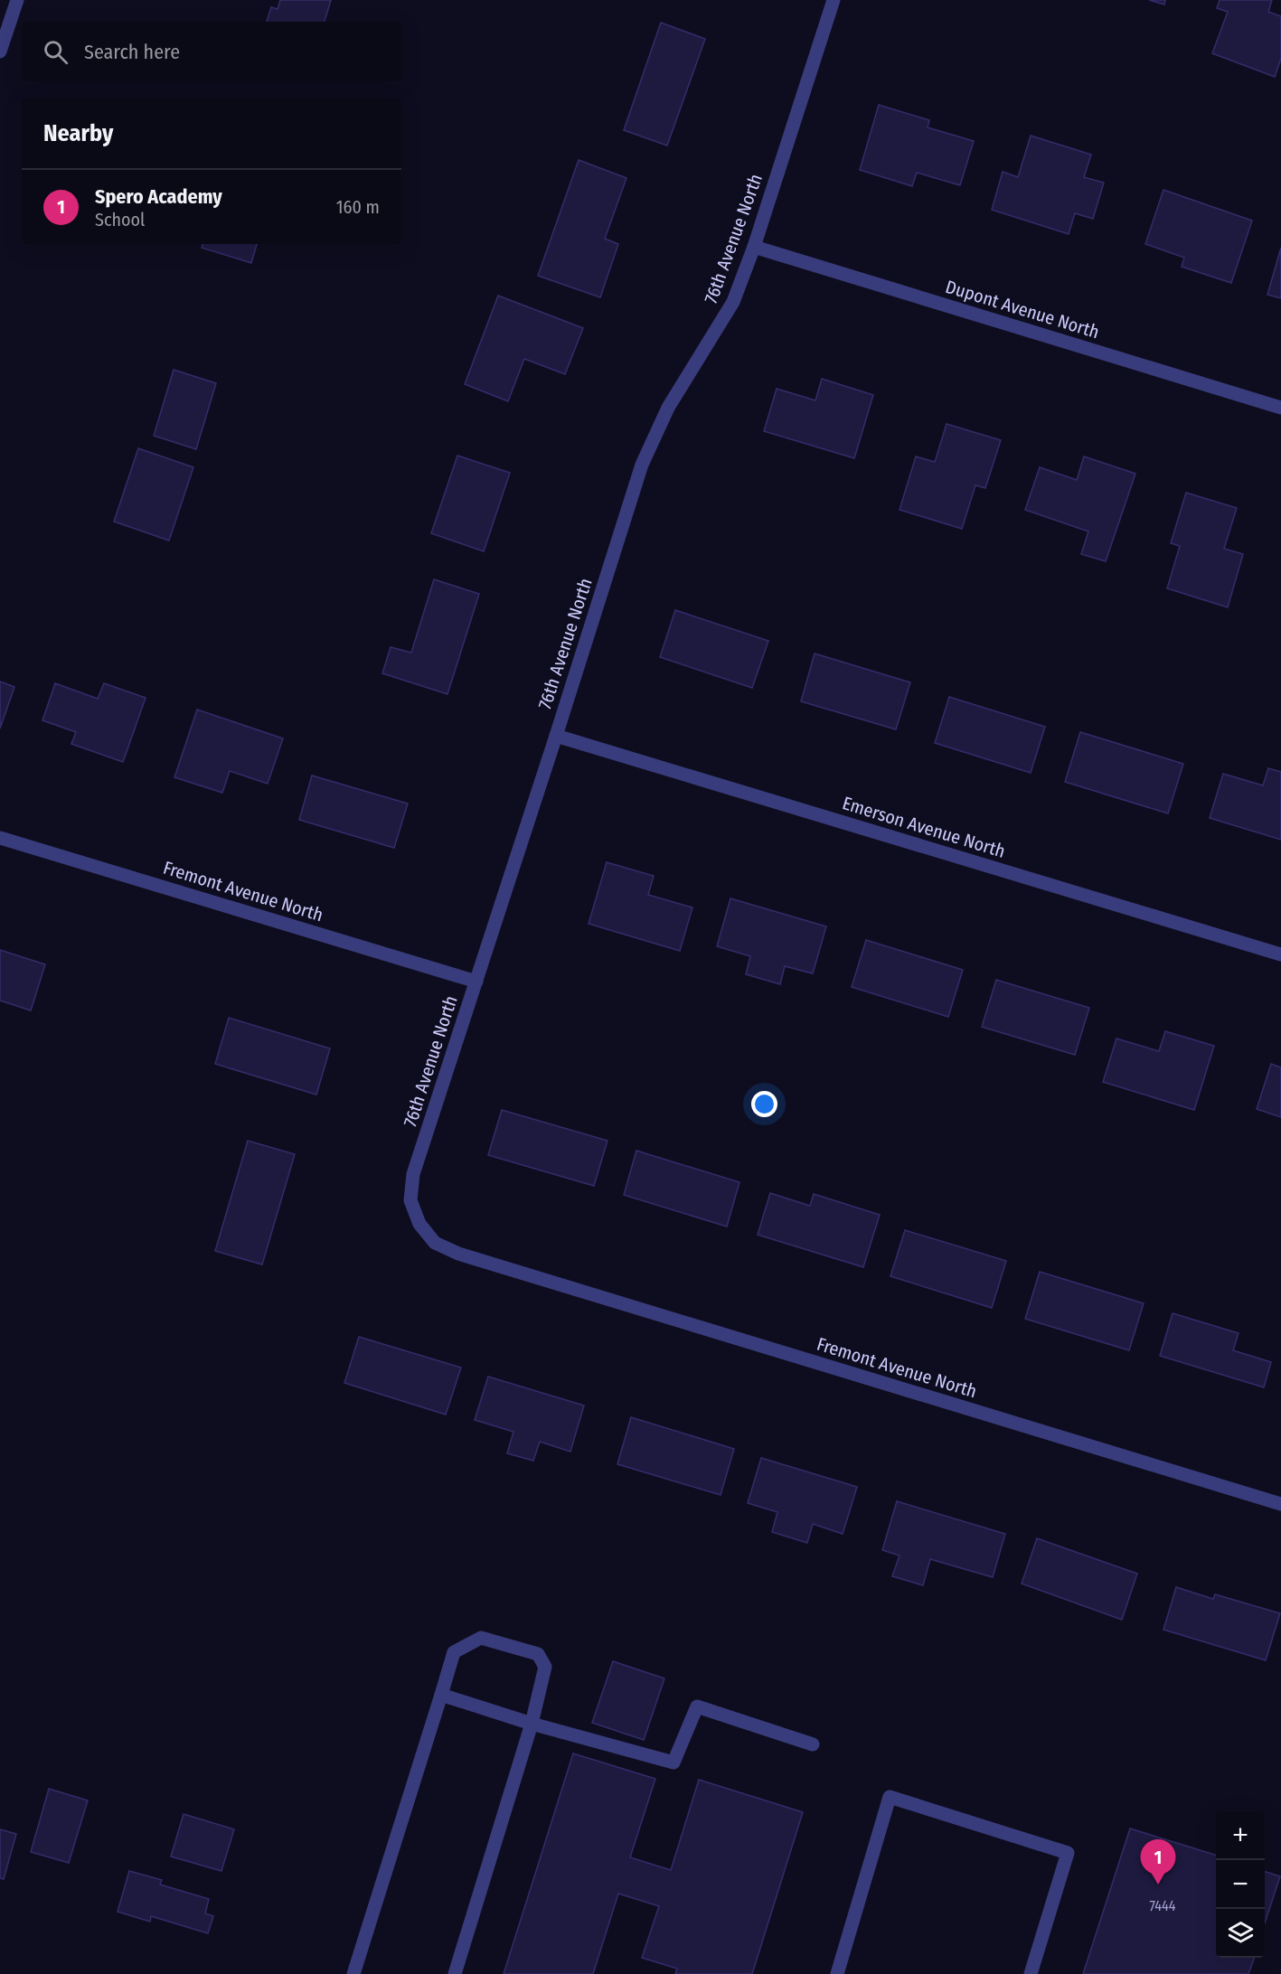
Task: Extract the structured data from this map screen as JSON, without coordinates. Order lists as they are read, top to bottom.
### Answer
{
  "streets": {
    "street": [
      "76th Avenue North",
      "Dupont Avenue North",
      "Emerson Avenue North",
      "Fremont Avenue North"
    ]
  },
  "crossings": [
    ["76th Avenue North", "Dupont Avenue North"],
    ["76th Avenue North", "Emerson Avenue North"],
    ["76th Avenue North", "Fremont Avenue North"]
  ],
  "house_numbers": ["7444"],
  "page": {
    "search": "Search here",
    "heading": "Nearby",
    "list": [
      {
        "mark": "1",
        "name": "Spero Academy",
        "note": "School",
        "value": "160 m"
      }
    ],
    "map_buttons": ["+", "−"],
    "pins": "1"
  }
}
